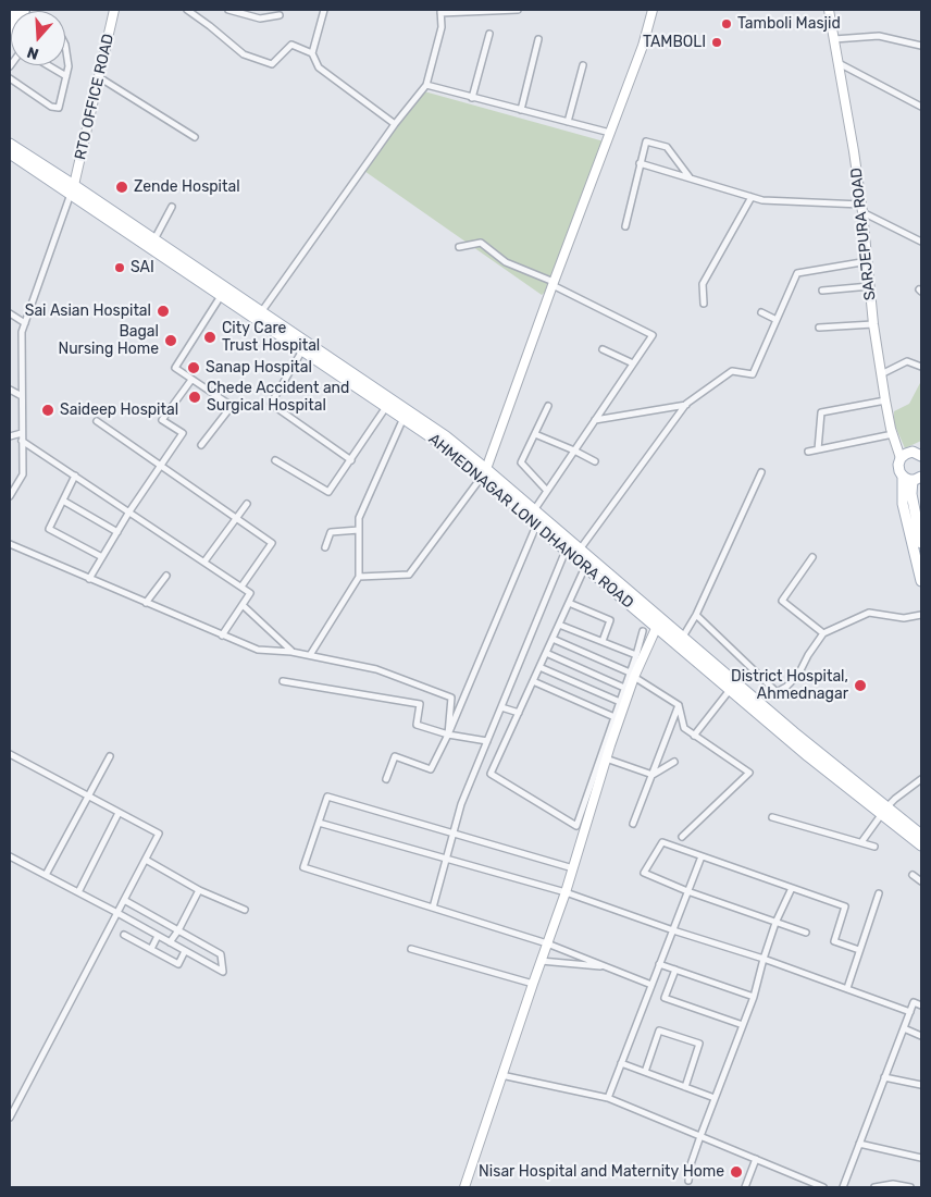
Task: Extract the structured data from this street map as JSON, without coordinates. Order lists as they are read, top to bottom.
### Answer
{
  "streets": {
    "main road": ["AHMEDNAGAR LONI DHANORA ROAD"],
    "street": ["RTO OFFICE ROAD", "SARJEPURA ROAD"]
  },
  "crossings": [
    ["RTO OFFICE ROAD", "AHMEDNAGAR LONI DHANORA ROAD"]
  ],
  "places": [
    "Tamboli Masjid",
    "TAMBOLI",
    "Zende Hospital",
    "SAI",
    "Sai Asian Hospital",
    "City Care Trust Hospital",
    "Bagal Nursing Home",
    "Sanap Hospital",
    "Chede Accident and Surgical Hospital",
    "Saideep Hospital",
    "District Hospital, Ahmednagar",
    "Nisar Hospital and Maternity Home"
  ],
  "north": "bottom"
}
